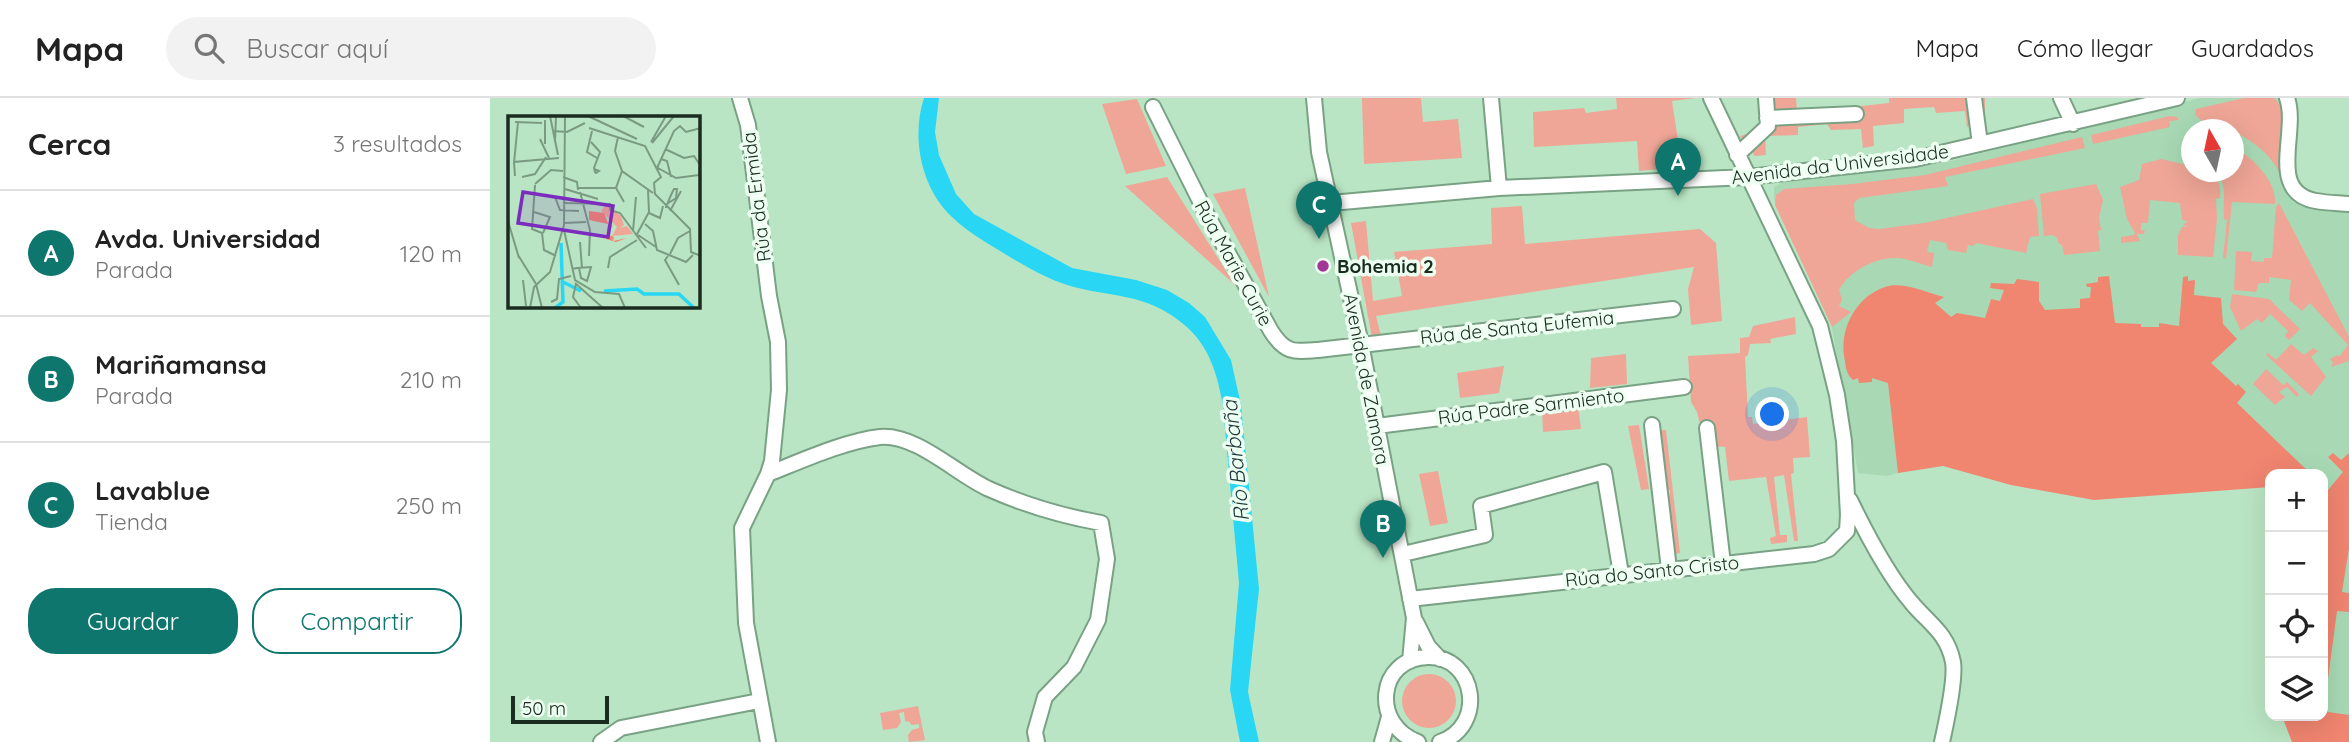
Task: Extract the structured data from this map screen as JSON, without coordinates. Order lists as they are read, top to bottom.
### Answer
{
  "streets": {
    "street": [
      "Avenida da Universidade",
      "Rúa da Ermida",
      "Rúa Marie Curie",
      "Rúa de Santa Eufemia",
      "Avenida de Zamora",
      "Rúa Padre Sarmiento",
      "Rúa do Santo Cristo"
    ]
  },
  "crossings": [
    ["Avenida da Universidade", "Avenida de Zamora"],
    ["Avenida da Universidade", "Rúa do Santo Cristo"],
    ["Rúa Marie Curie", "Rúa de Santa Eufemia"],
    ["Rúa Marie Curie", "Avenida de Zamora"],
    ["Rúa de Santa Eufemia", "Avenida de Zamora"],
    ["Avenida de Zamora", "Rúa Padre Sarmiento"],
    ["Avenida de Zamora", "Rúa do Santo Cristo"]
  ],
  "water": ["Río Barbaña"],
  "places": ["Bohemia 2"],
  "scale_bar": "50 m",
  "north": "top",
  "page": {
    "header": "Mapa",
    "search": "Buscar aquí",
    "nav": ["Mapa", "Cómo llegar", "Guardados"],
    "heading": ["Cerca", "3 resultados"],
    "pins": ["A", "C", "B"],
    "list": [
      {
        "mark": "A",
        "name": "Avda. Universidad",
        "note": "Parada",
        "value": "120 m"
      },
      {
        "mark": "B",
        "name": "Mariñamansa",
        "note": "Parada",
        "value": "210 m"
      },
      {
        "mark": "C",
        "name": "Lavablue",
        "note": "Tienda",
        "value": "250 m"
      }
    ],
    "map_buttons": ["+", "−"],
    "buttons": ["Guardar", "Compartir"],
    "scale": "50 m"
  }
}
